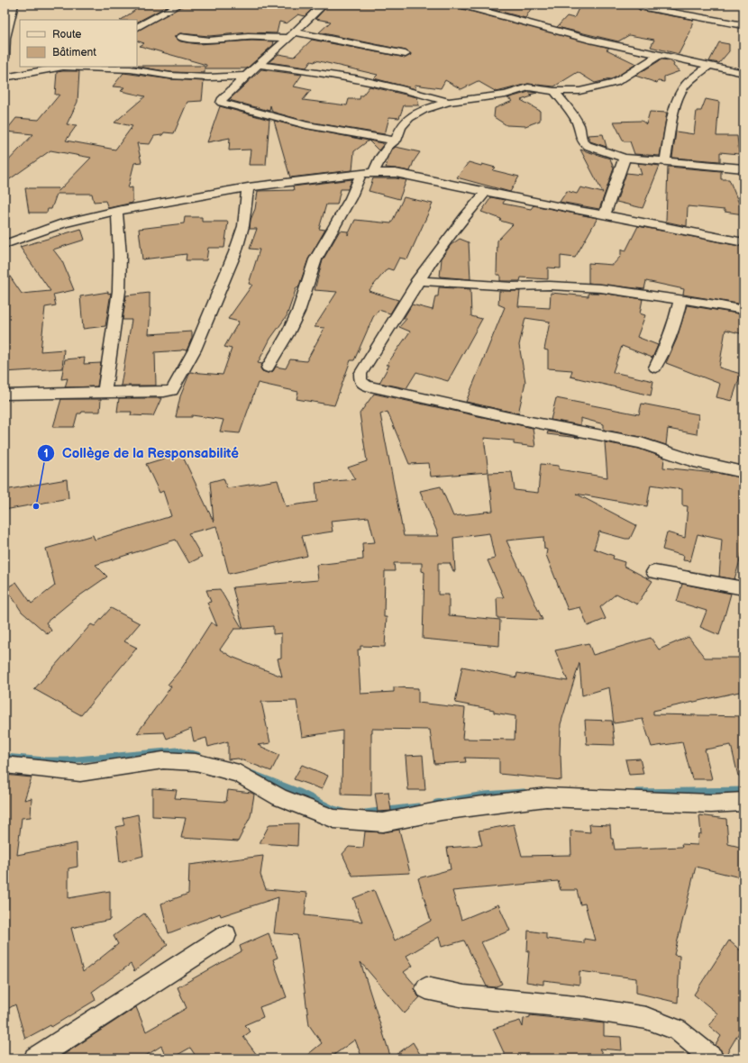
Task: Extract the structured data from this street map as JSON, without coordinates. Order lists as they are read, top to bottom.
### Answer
{
  "places": ["Collège de la Responsabilité"],
  "legend": ["Route", "Bâtiment"]
}
